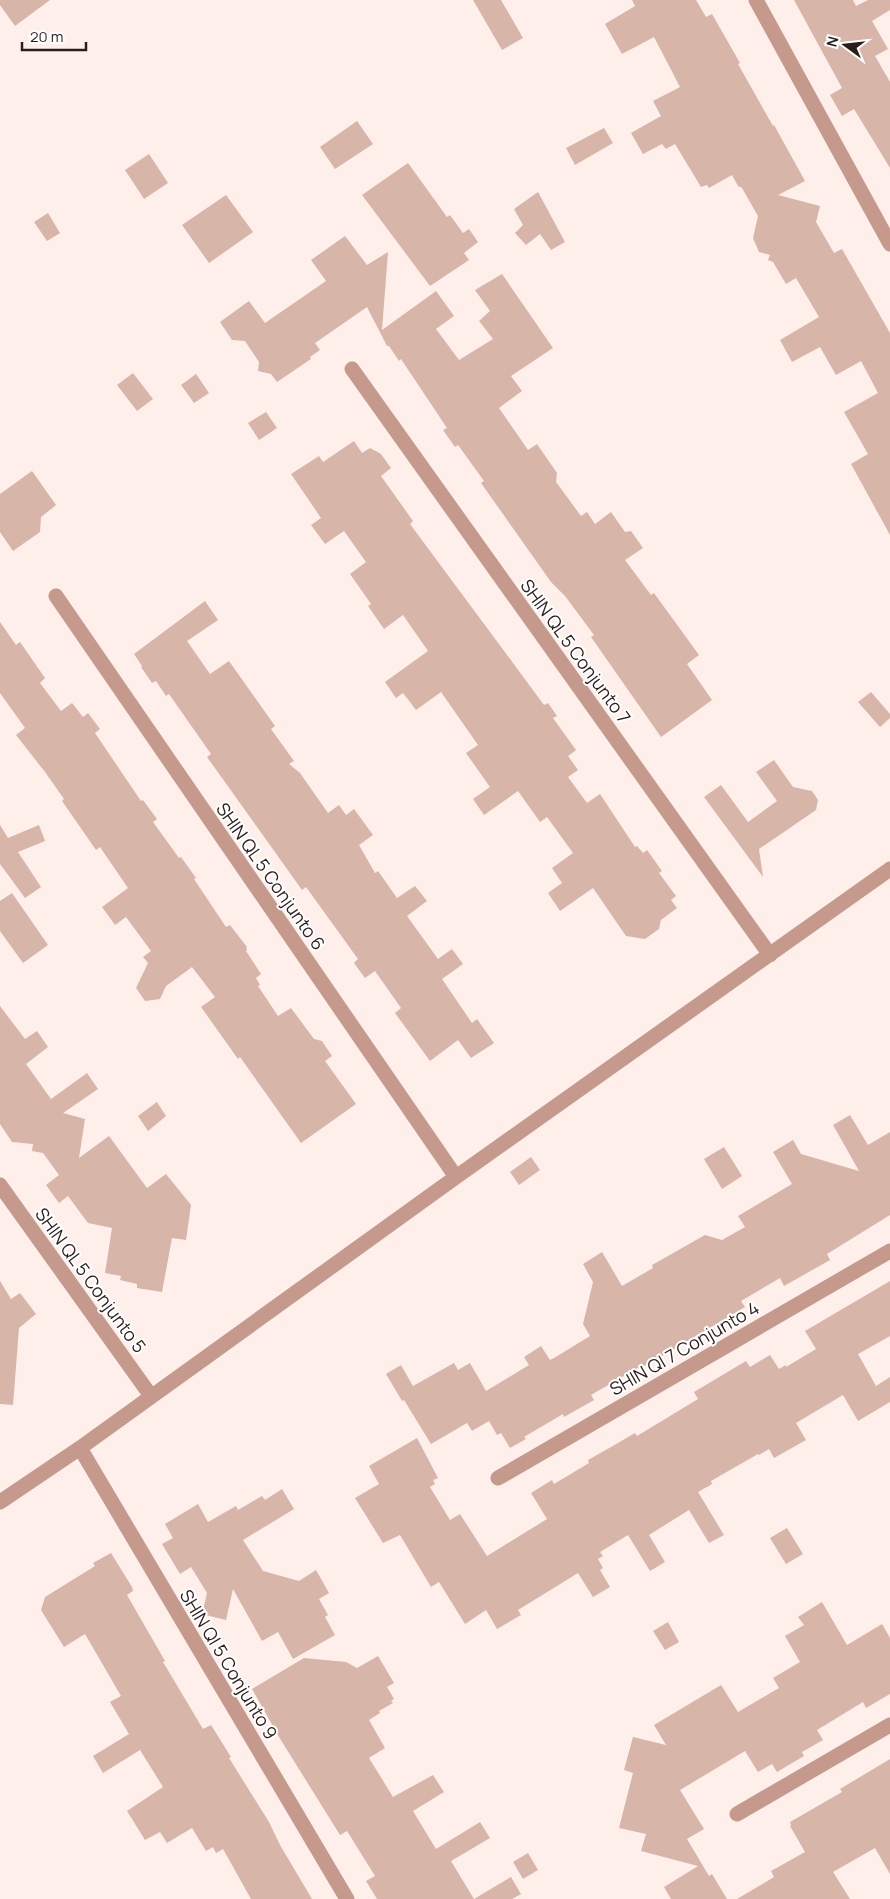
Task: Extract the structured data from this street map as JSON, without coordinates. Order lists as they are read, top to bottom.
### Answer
{
  "streets": {
    "street": [
      "SHIN QL 5 Conjunto 7",
      "SHIN QL 5 Conjunto 6",
      "SHIN QL 5 Conjunto 5",
      "SHIN QI 7 Conjunto 4",
      "SHIN QI 5 Conjunto 9"
    ]
  },
  "scale_bar": "20 m",
  "north": "left"
}
